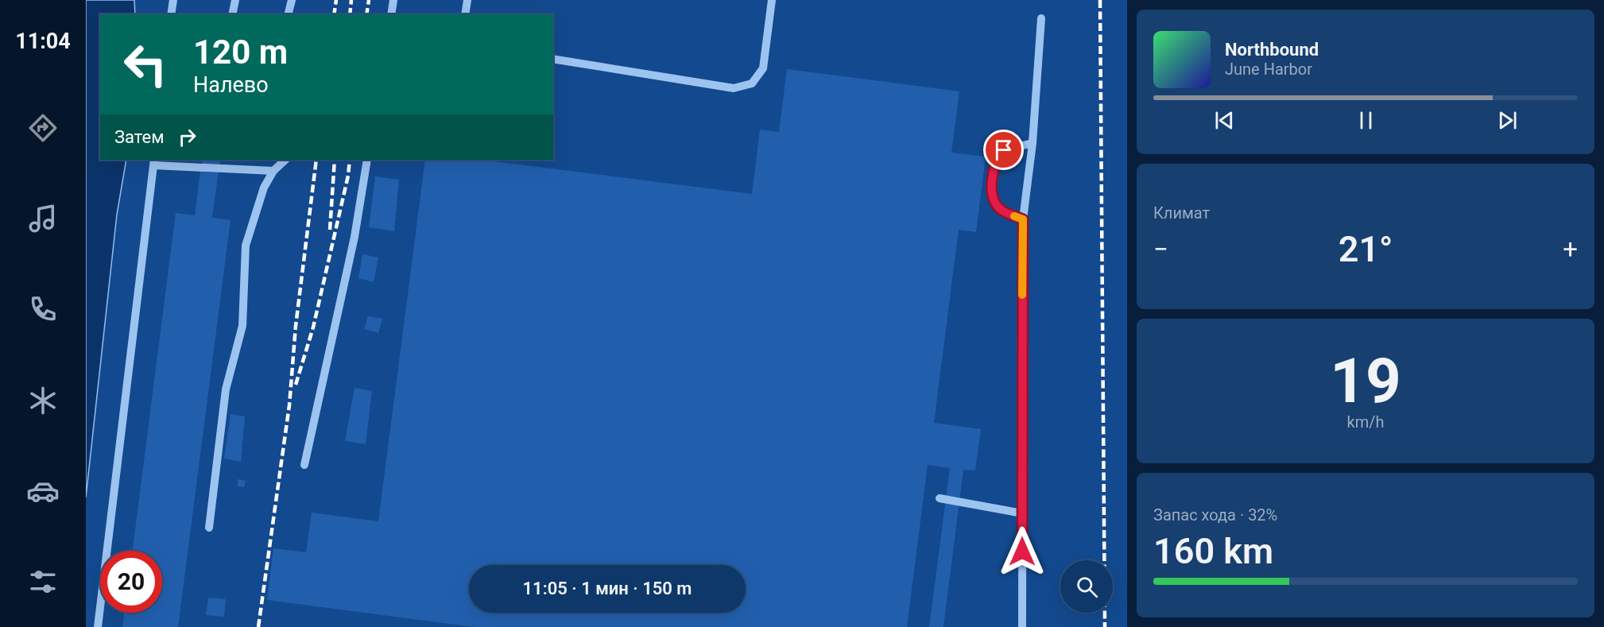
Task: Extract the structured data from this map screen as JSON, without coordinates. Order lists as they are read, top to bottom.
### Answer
{
  "page": {
    "tabs": "11:04",
    "turn": ["120 m", "Налево"],
    "song": ["Northbound", "June Harbor"],
    "then": "Затем",
    "tile": [
      "Климат",
      ["19", "km/h"],
      ["Запас хода · 32%", "160 km"]
    ],
    "heat": ["−", "21°", "+"],
    "limit": "20",
    "trip": "11:05 · 1 мин · 150 m"
  }
}
